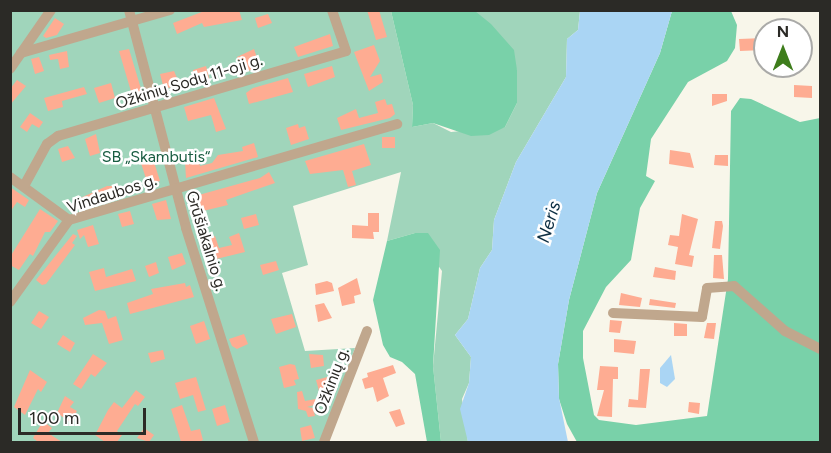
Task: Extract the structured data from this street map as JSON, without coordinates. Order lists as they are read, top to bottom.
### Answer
{
  "streets": {
    "street": [
      "Ožkinių Sodų 11-oji g.",
      "Vindaubos g.",
      "Grūšiakalnio g.",
      "Ožkinių g."
    ]
  },
  "crossings": [
    ["Ožkinių Sodų 11-oji g.", "Grūšiakalnio g."],
    ["Vindaubos g.", "Grūšiakalnio g."]
  ],
  "water": ["Neris"],
  "parks": ["SB „Skambutis“"],
  "scale_bar": "100 m",
  "north": "top"
}
